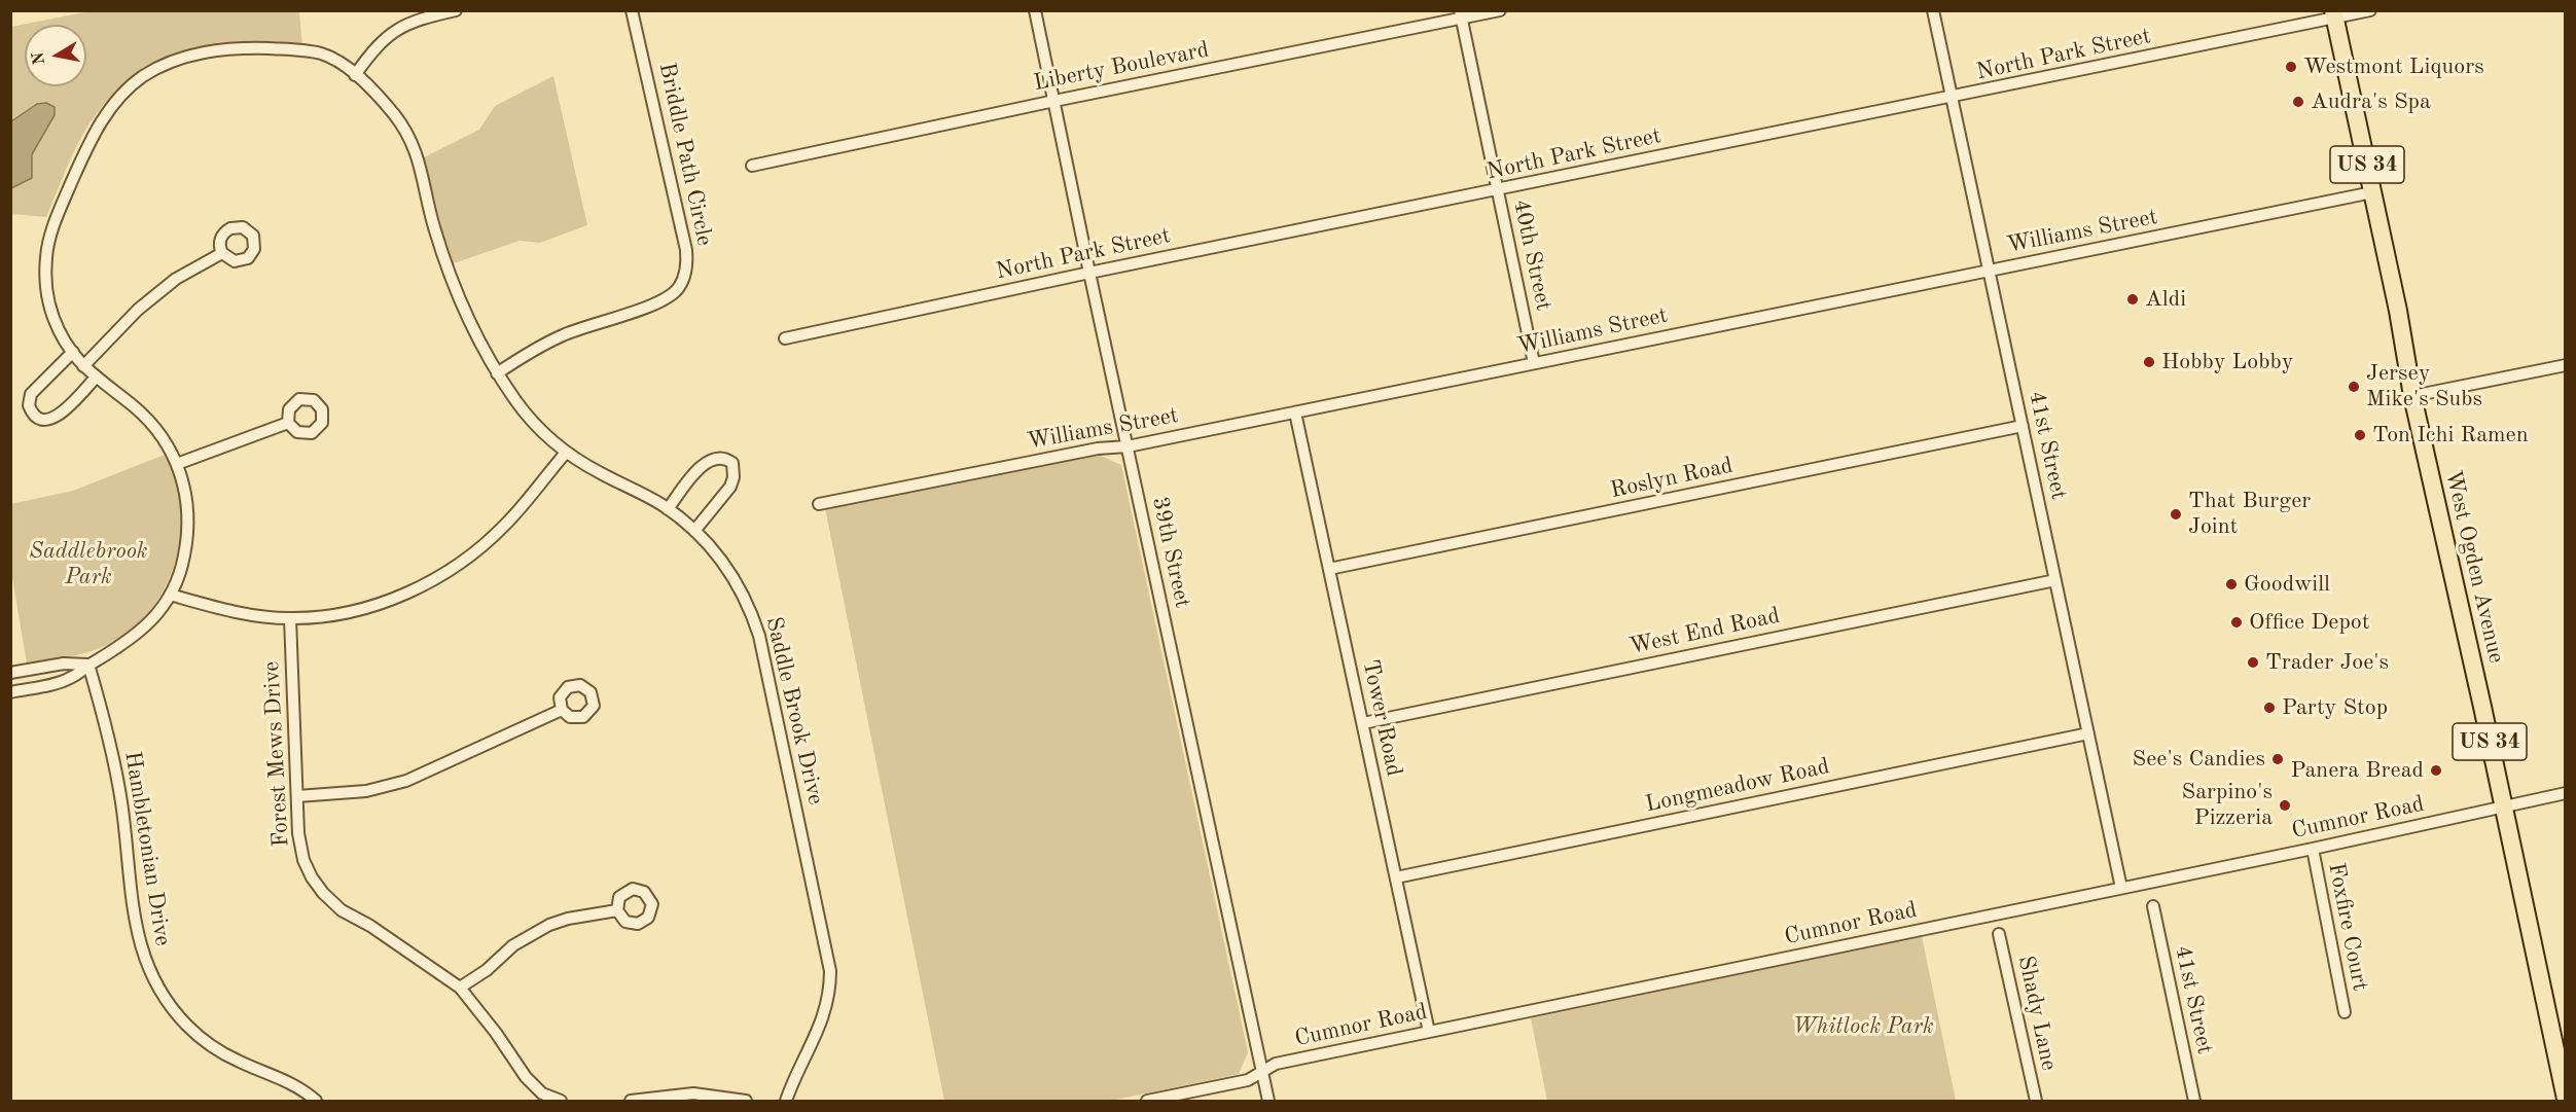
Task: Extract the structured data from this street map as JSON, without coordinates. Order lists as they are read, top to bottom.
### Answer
{
  "streets": {
    "main road": ["US 34", "West Ogden Avenue"],
    "street": [
      "North Park Street",
      "Liberty Boulevard",
      "Briddle Path Circle",
      "Williams Street",
      "40th Street",
      "41st Street",
      "Roslyn Road",
      "39th Street",
      "West End Road",
      "Saddle Brook Drive",
      "Tower Road",
      "Forest Mews Drive",
      "Longmeadow Road",
      "Cumnor Road",
      "Hambletonian Drive",
      "Foxfire Court",
      "Shady Lane"
    ]
  },
  "crossings": [
    ["North Park Street", "40th Street"],
    ["North Park Street", "41st Street"],
    ["North Park Street", "39th Street"],
    ["North Park Street", "West Ogden Avenue"],
    ["Liberty Boulevard", "40th Street"],
    ["Liberty Boulevard", "39th Street"],
    ["Briddle Path Circle", "Saddle Brook Drive"],
    ["US 34", "West Ogden Avenue"],
    ["US 34", "Cumnor Road"],
    ["Williams Street", "40th Street"],
    ["Williams Street", "41st Street"],
    ["Williams Street", "39th Street"],
    ["Williams Street", "West Ogden Avenue"],
    ["Williams Street", "Tower Road"],
    ["41st Street", "Roslyn Road"],
    ["41st Street", "West End Road"],
    ["41st Street", "Longmeadow Road"],
    ["41st Street", "Cumnor Road"],
    ["Roslyn Road", "Tower Road"],
    ["39th Street", "Cumnor Road"],
    ["West Ogden Avenue", "Cumnor Road"],
    ["West End Road", "Tower Road"],
    ["Saddle Brook Drive", "Hambletonian Drive"],
    ["Tower Road", "Longmeadow Road"],
    ["Tower Road", "Cumnor Road"],
    ["Cumnor Road", "Foxfire Court"]
  ],
  "parks": ["Saddlebrook Park", "Whitlock Park"],
  "places": [
    "Westmont Liquors",
    "Audra's Spa",
    "Aldi",
    "Hobby Lobby",
    "Jersey Mike's Subs",
    "Ton Ichi Ramen",
    "That Burger Joint",
    "Goodwill",
    "Office Depot",
    "Trader Joe's",
    "Party Stop",
    "See's Candies",
    "Panera Bread",
    "Sarpino's Pizzeria"
  ],
  "north": "left"
}
